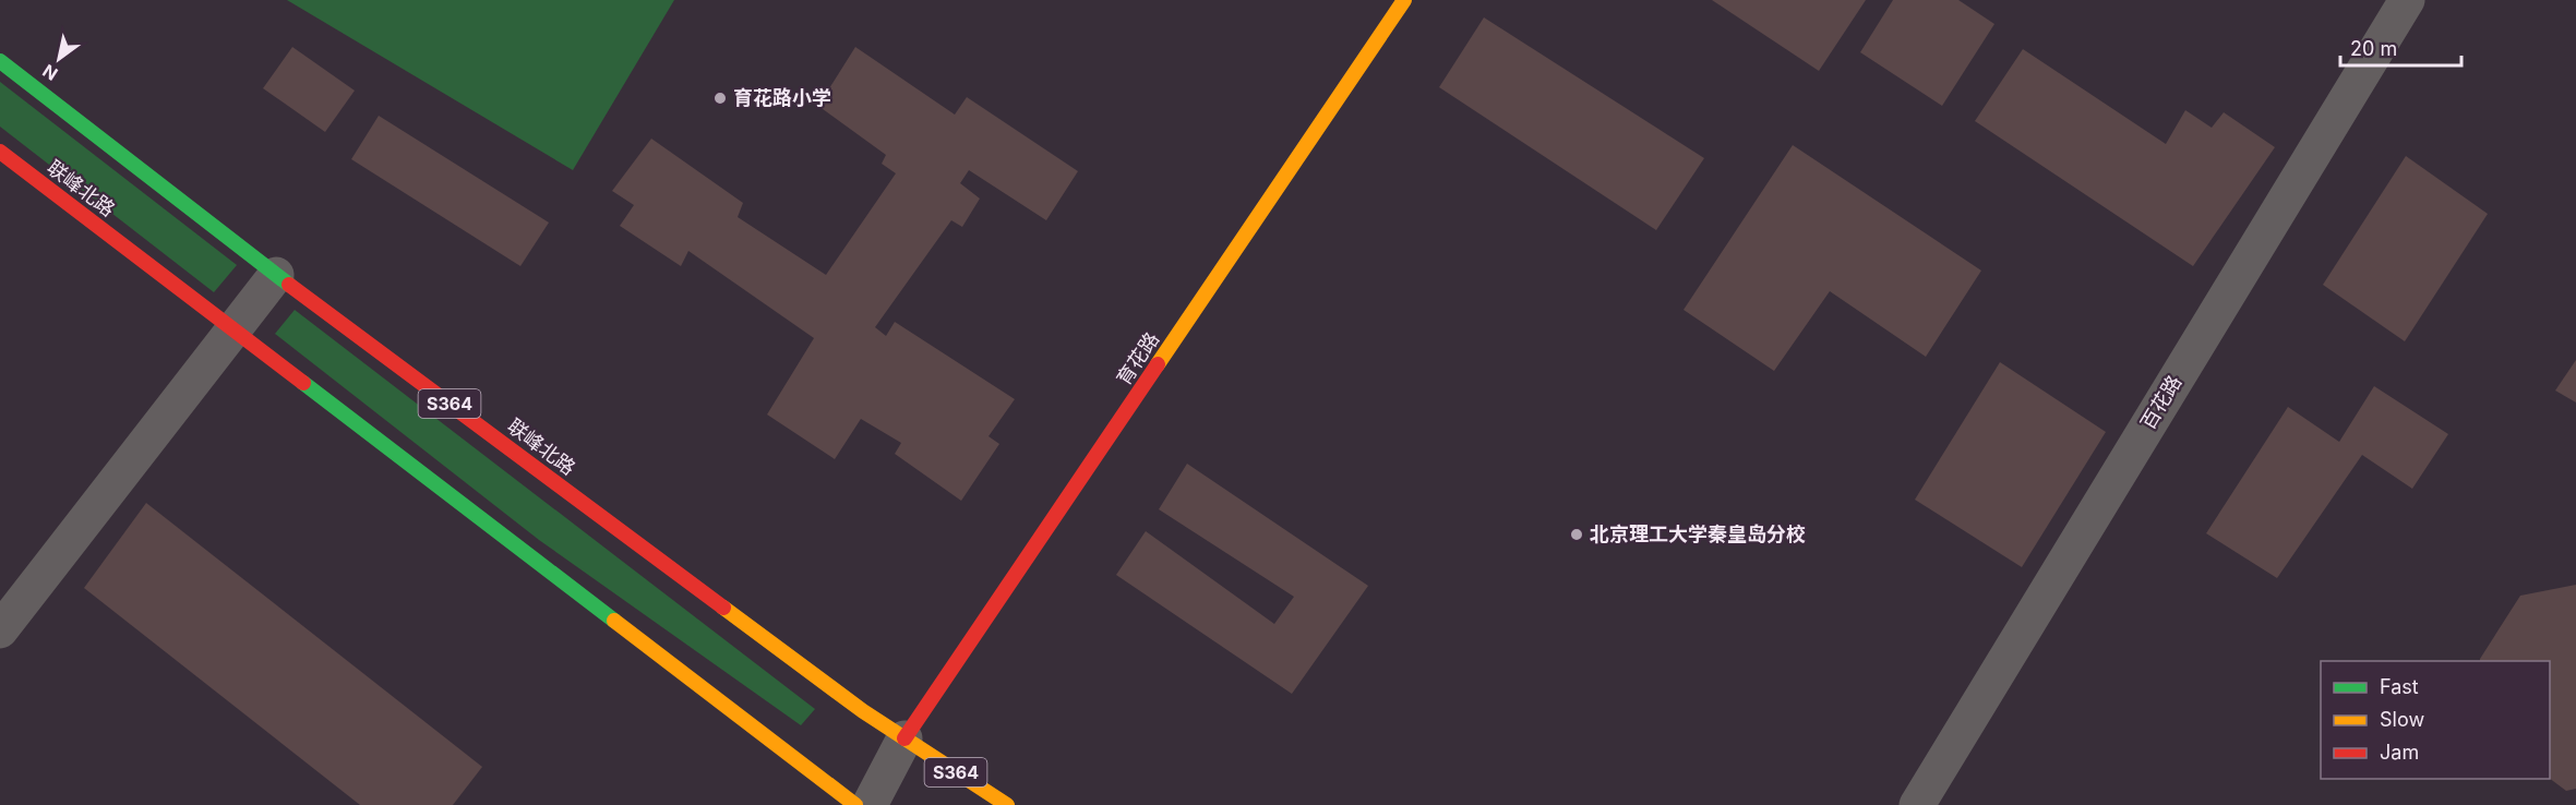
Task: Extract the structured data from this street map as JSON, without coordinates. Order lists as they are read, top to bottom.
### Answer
{
  "streets": {
    "main road": ["联峰北路", "育花路", "S364"],
    "street": ["百花路"]
  },
  "crossings": [
    ["联峰北路", "育花路"]
  ],
  "places": ["育花路小学", "北京理工大学秦皇岛分校"],
  "legend": ["Fast", "Slow", "Jam"],
  "scale_bar": "20 m",
  "north": "bottom left"
}
